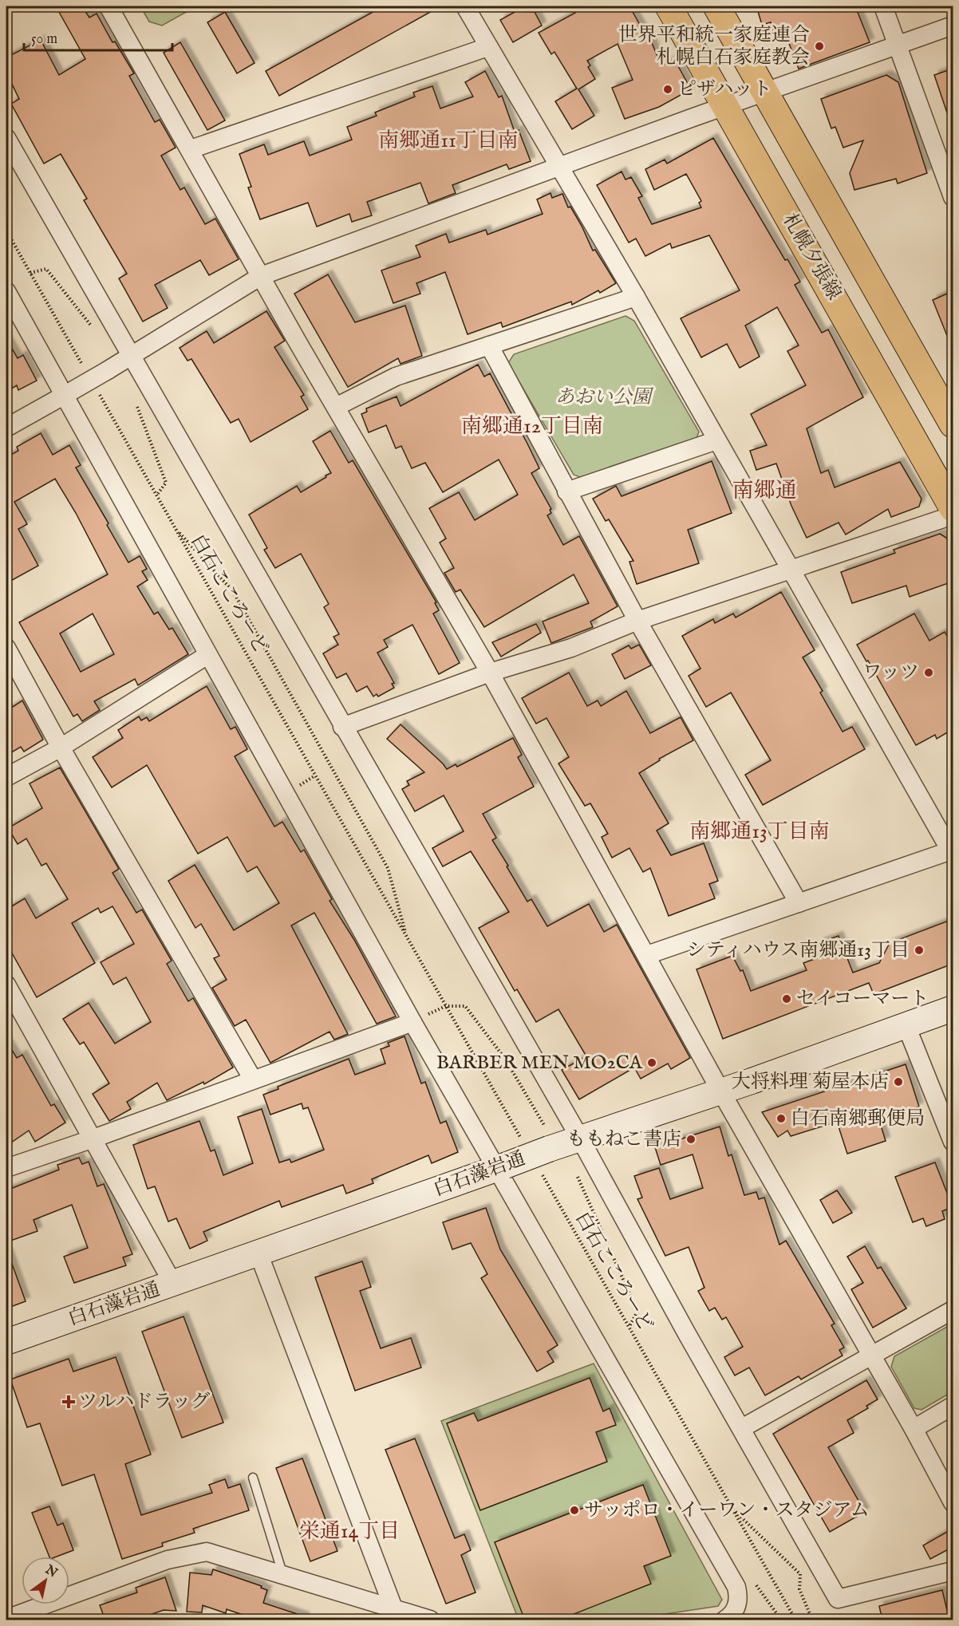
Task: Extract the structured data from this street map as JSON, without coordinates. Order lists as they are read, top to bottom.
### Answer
{
  "streets": {
    "main road": ["札幌夕張線", "白石藻岩通"],
    "path": ["白石こころーど"]
  },
  "crossings": [
    ["白石こころーど", "白石藻岩通"]
  ],
  "districts": [
    "南郷通11丁目南",
    "南郷通12丁目南",
    "南郷通",
    "南郷通13丁目南",
    "栄通14丁目"
  ],
  "parks": ["あおい公園"],
  "places": {
    "other": [
      "世界平和統一家庭連合 札幌白石家庭教会",
      "ピザハット",
      "ワッツ",
      "シティハウス南郷通13丁目",
      "セイコーマート",
      "BARBER MEN MO2CA",
      "大将料理 菊屋本店",
      "白石南郷郵便局",
      "ももねこ書店",
      "サッポロ・イーワン・スタジアム"
    ],
    "health": ["ツルハドラッグ"]
  },
  "scale_bar": "50 m",
  "north": "top right"
}
